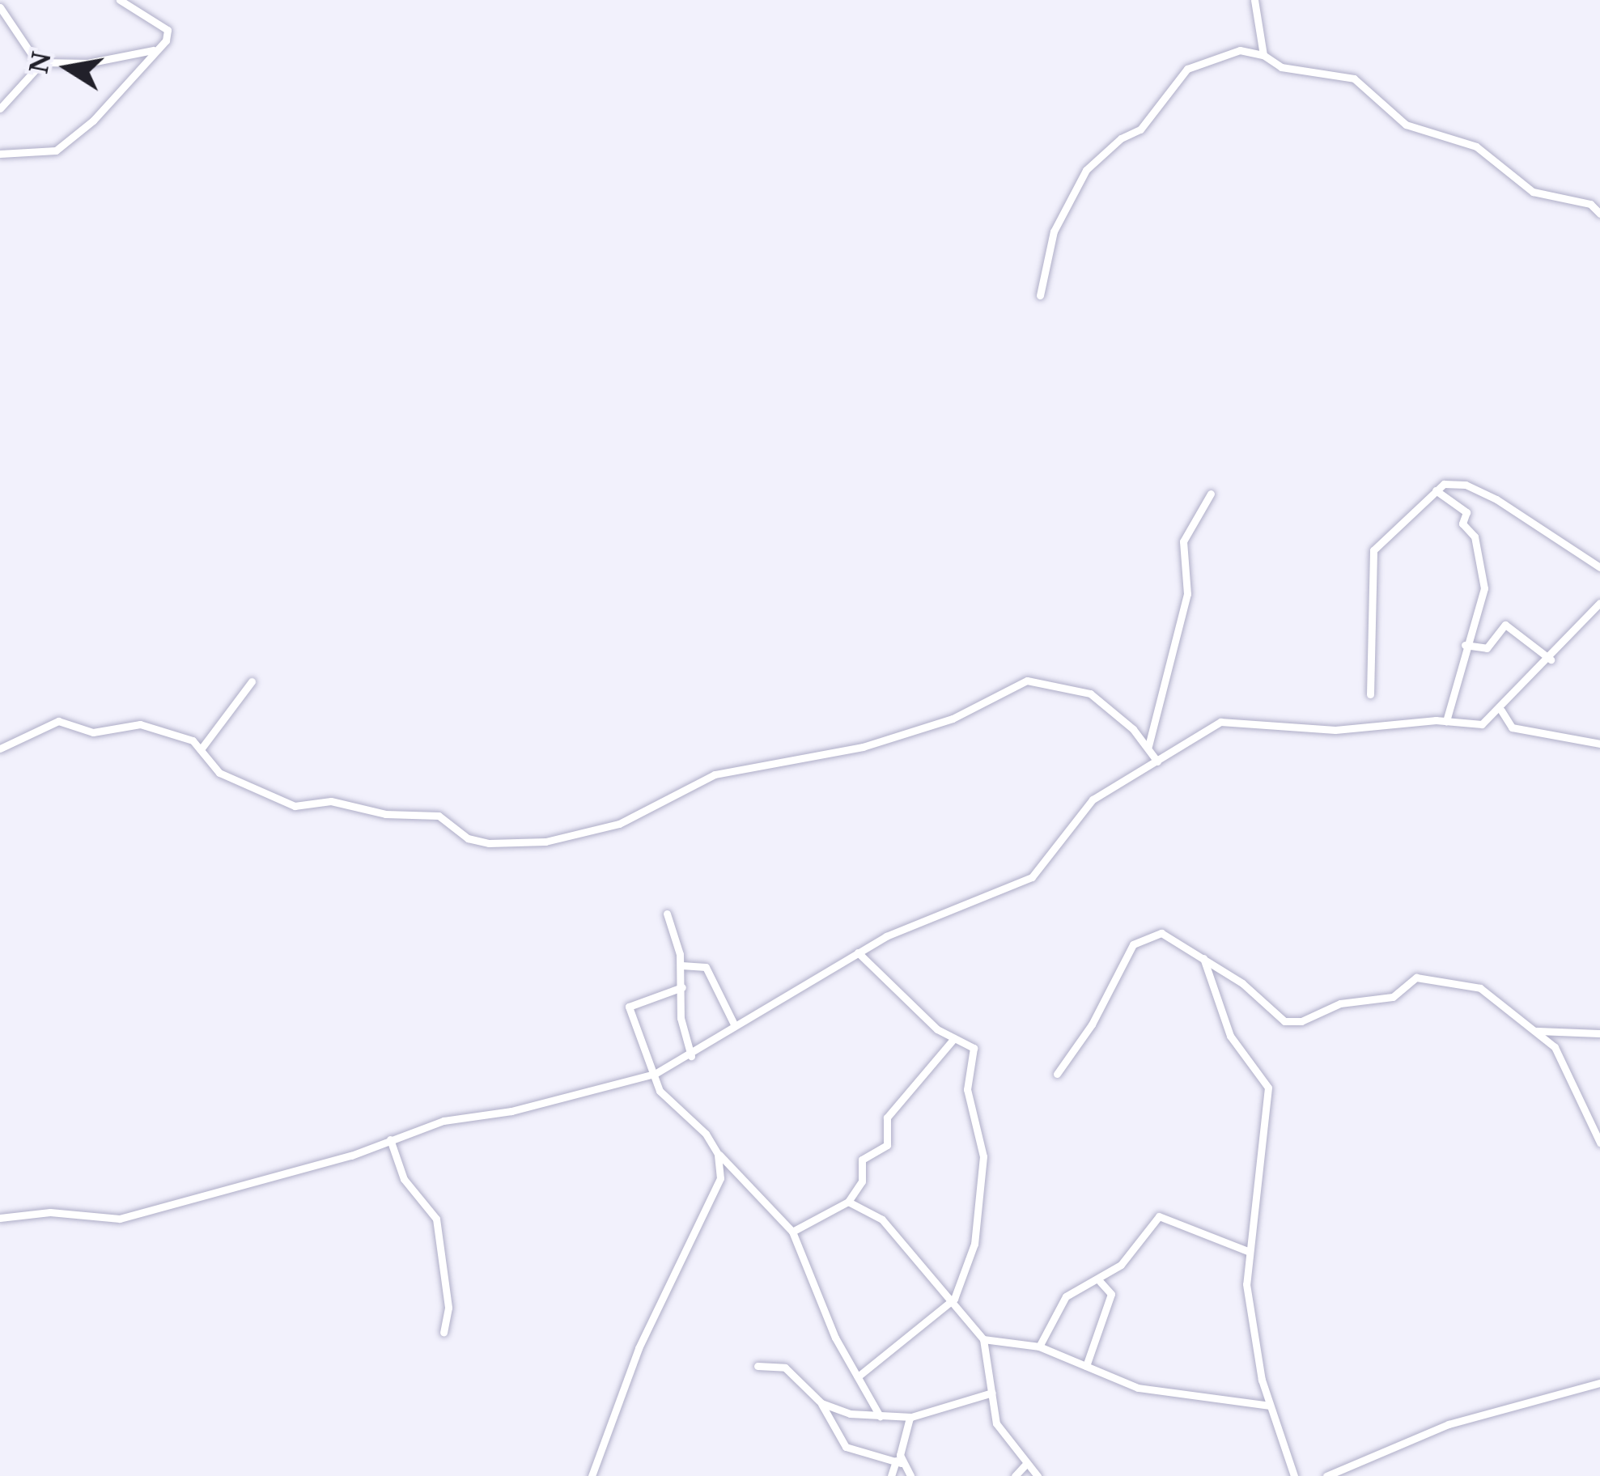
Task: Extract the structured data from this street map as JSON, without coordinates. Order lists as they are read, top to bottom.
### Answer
{
  "north": "left"
}
